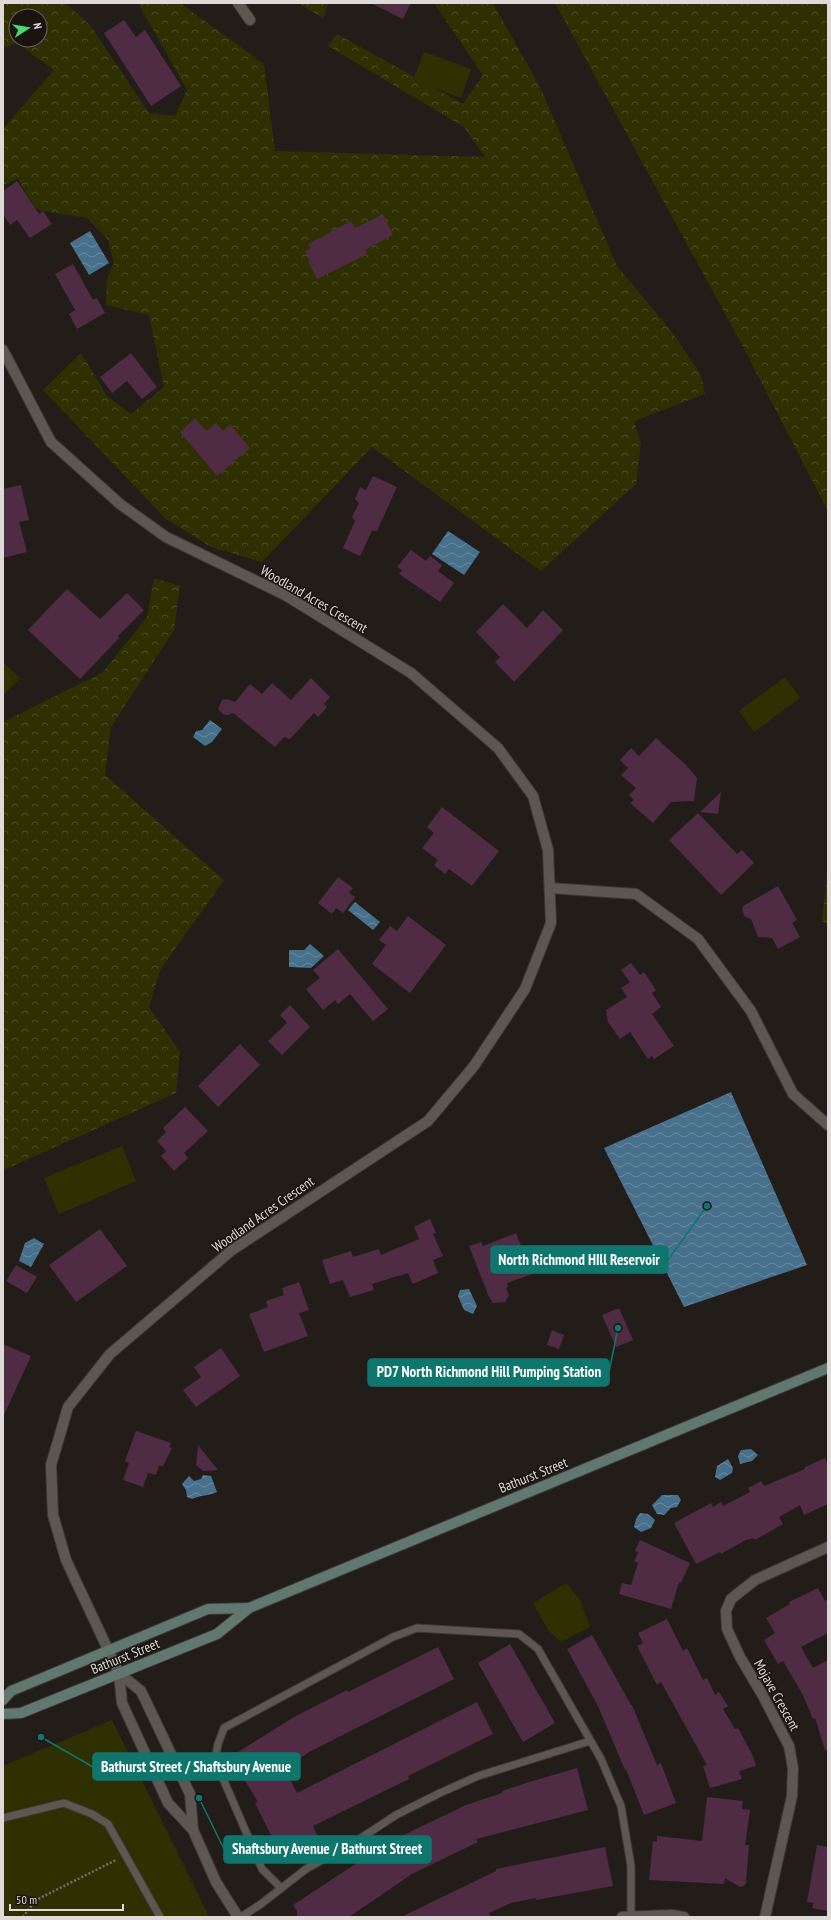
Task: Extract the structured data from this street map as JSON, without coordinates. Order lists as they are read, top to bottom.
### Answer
{
  "streets": {
    "main road": ["Bathurst Street"],
    "street": ["Woodland Acres Crescent", "Mojave Crescent"]
  },
  "crossings": [
    ["Woodland Acres Crescent", "Bathurst Street"]
  ],
  "places": [
    "North Richmond HIll Reservoir",
    "PD7 North Richmond Hill Pumping Station",
    "Bathurst Street / Shaftsbury Avenue",
    "Shaftsbury Avenue / Bathurst Street"
  ],
  "scale_bar": "50 m",
  "north": "right"
}
